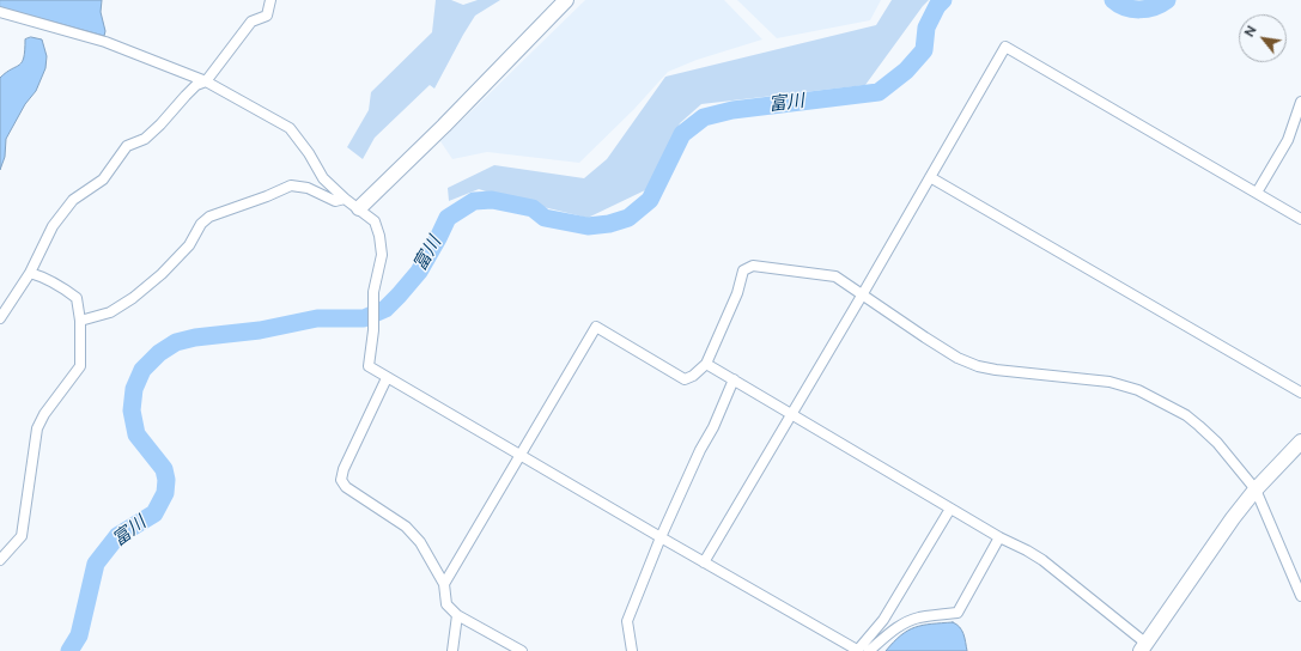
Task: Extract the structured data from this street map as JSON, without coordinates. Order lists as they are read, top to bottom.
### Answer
{
  "water": ["富川"],
  "north": "top left"
}
